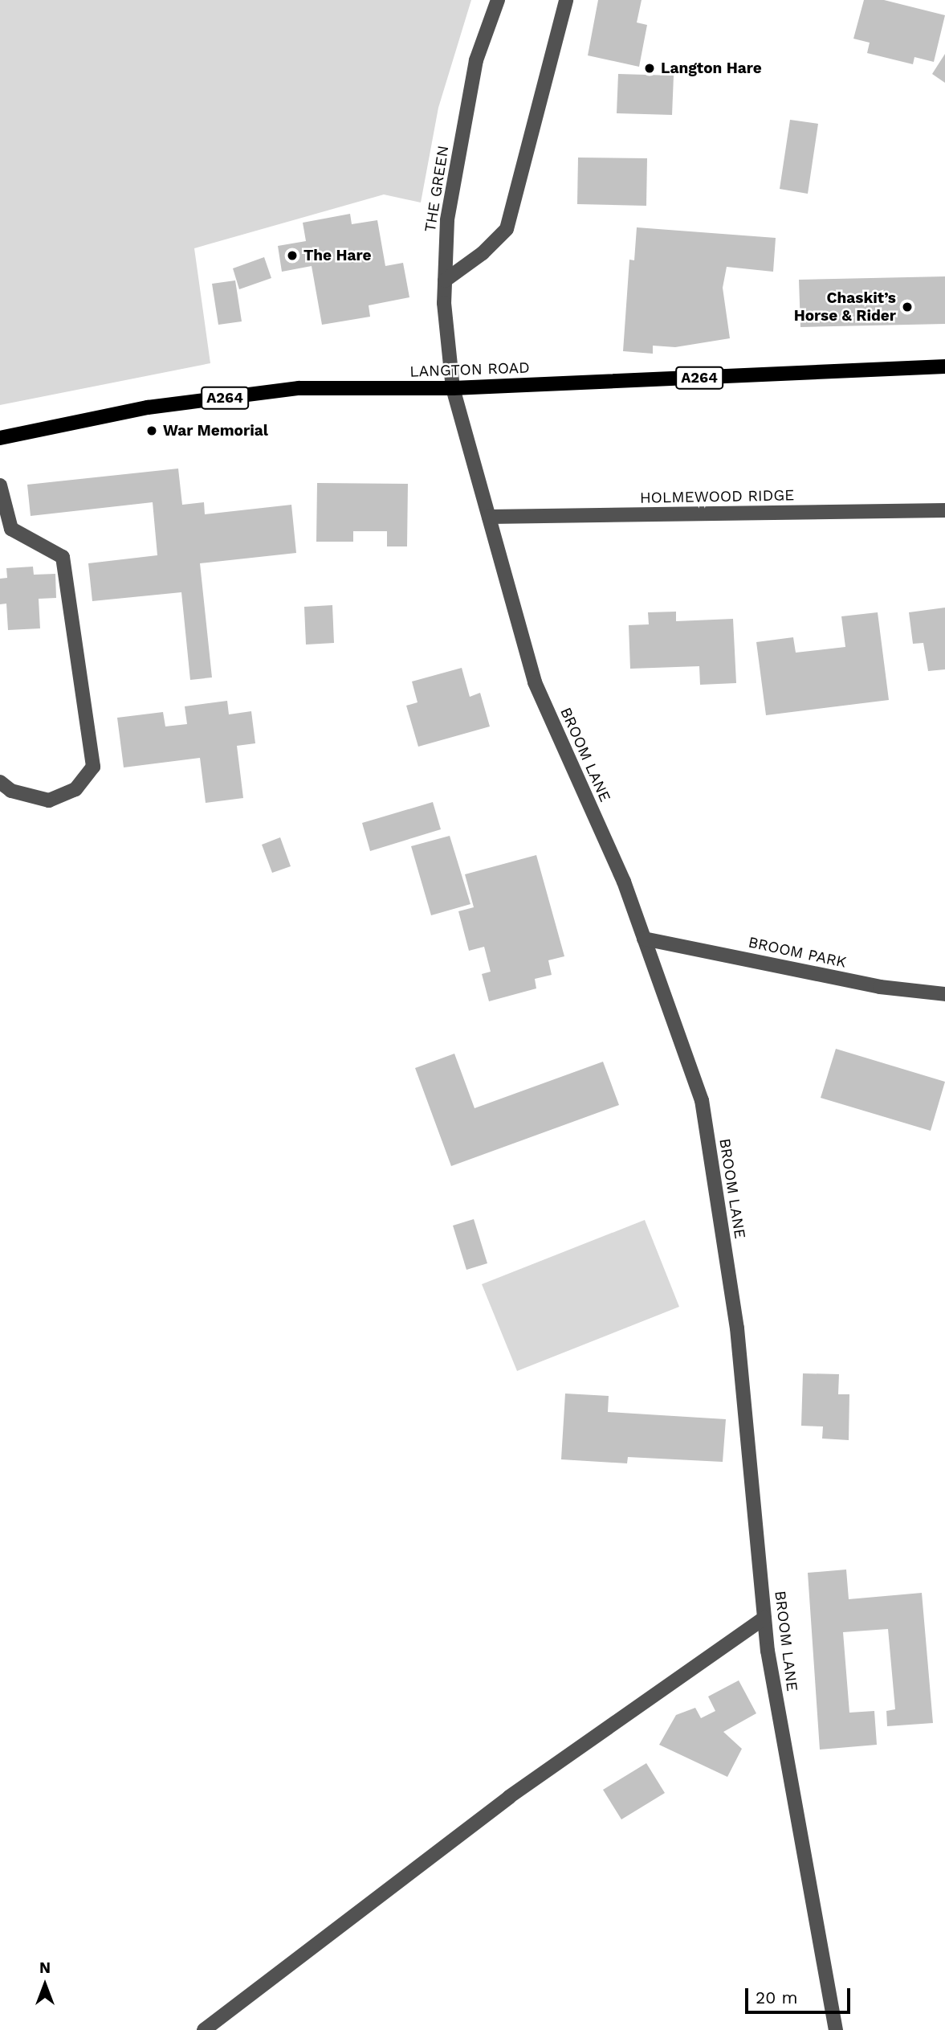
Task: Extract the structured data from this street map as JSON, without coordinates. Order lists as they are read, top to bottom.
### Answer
{
  "streets": {
    "main road": ["LANGTON ROAD", "A264"],
    "street": [
      "THE GREEN",
      "HOLMEWOOD RIDGE",
      "BROOM LANE",
      "BROOM PARK"
    ]
  },
  "crossings": [
    ["THE GREEN", "LANGTON ROAD"],
    ["THE GREEN", "BROOM LANE"],
    ["LANGTON ROAD", "BROOM LANE"],
    ["HOLMEWOOD RIDGE", "BROOM LANE"],
    ["BROOM LANE", "BROOM PARK"]
  ],
  "places": [
    "Langton Hare",
    "The Hare",
    "Chaskit’s Horse & Rider",
    "War Memorial"
  ],
  "scale_bar": "20 m",
  "north": "top"
}
